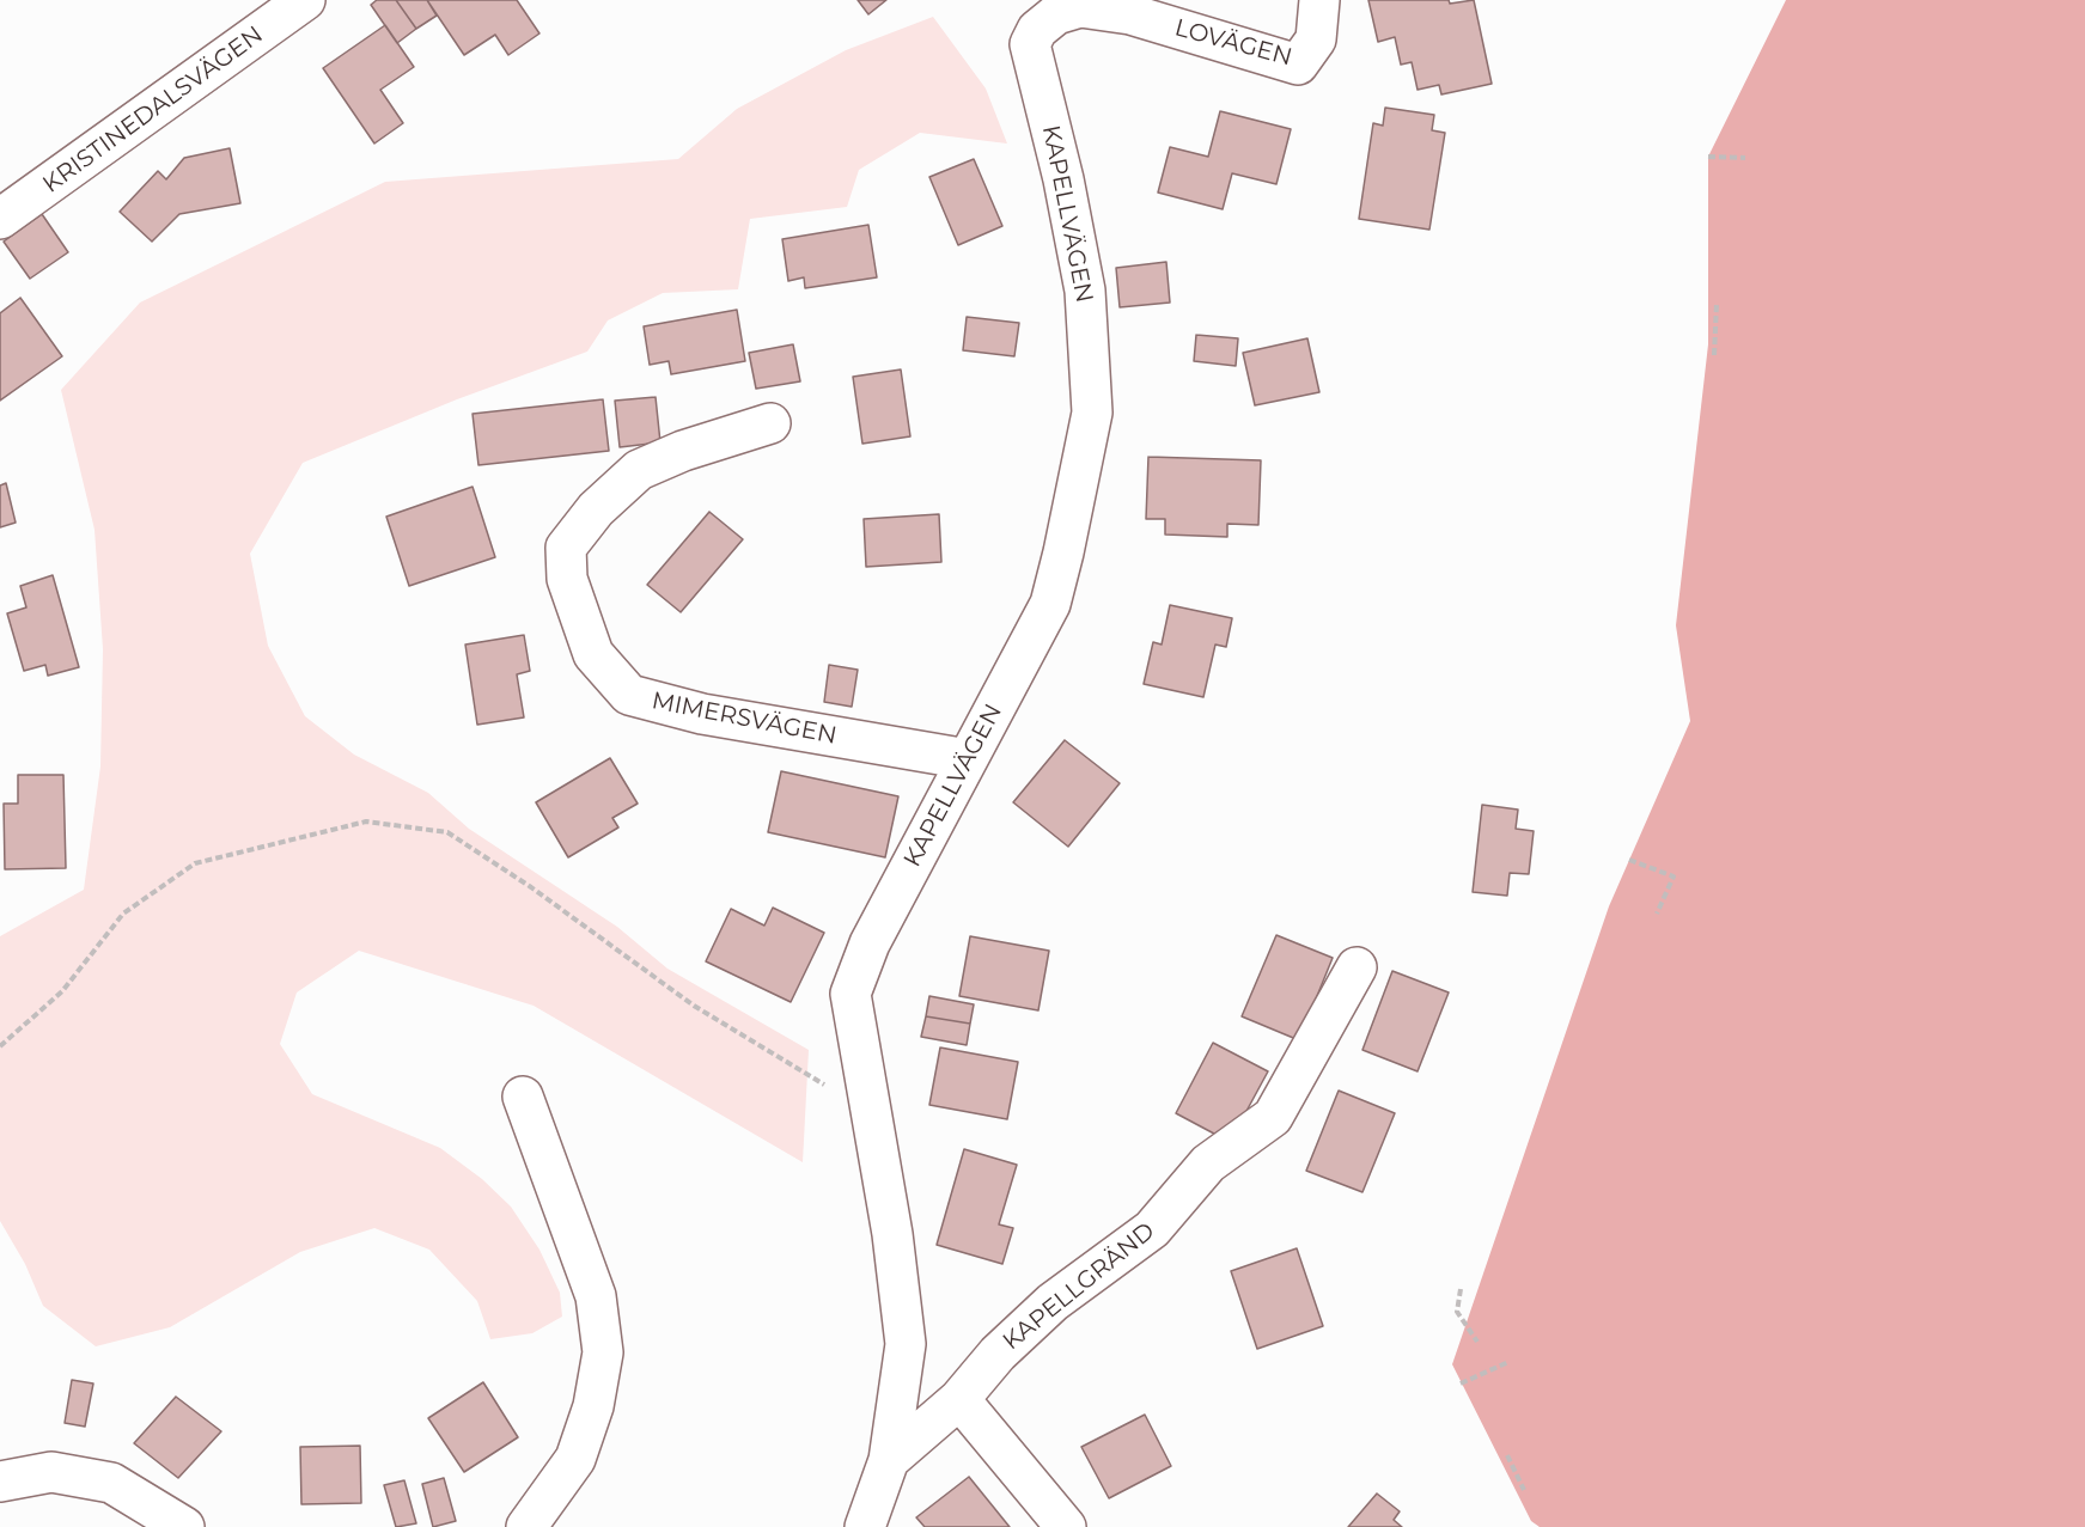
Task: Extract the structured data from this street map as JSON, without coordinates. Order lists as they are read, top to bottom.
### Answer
{
  "streets": {
    "street": [
      "LOVÄGEN",
      "KRISTINEDALSVÄGEN",
      "KAPELLVÄGEN",
      "MIMERSVÄGEN",
      "KAPELLGRÄND"
    ]
  },
  "crossings": [
    ["LOVÄGEN", "KAPELLVÄGEN"],
    ["KAPELLVÄGEN", "MIMERSVÄGEN"],
    ["KAPELLVÄGEN", "KAPELLGRÄND"]
  ]
}
